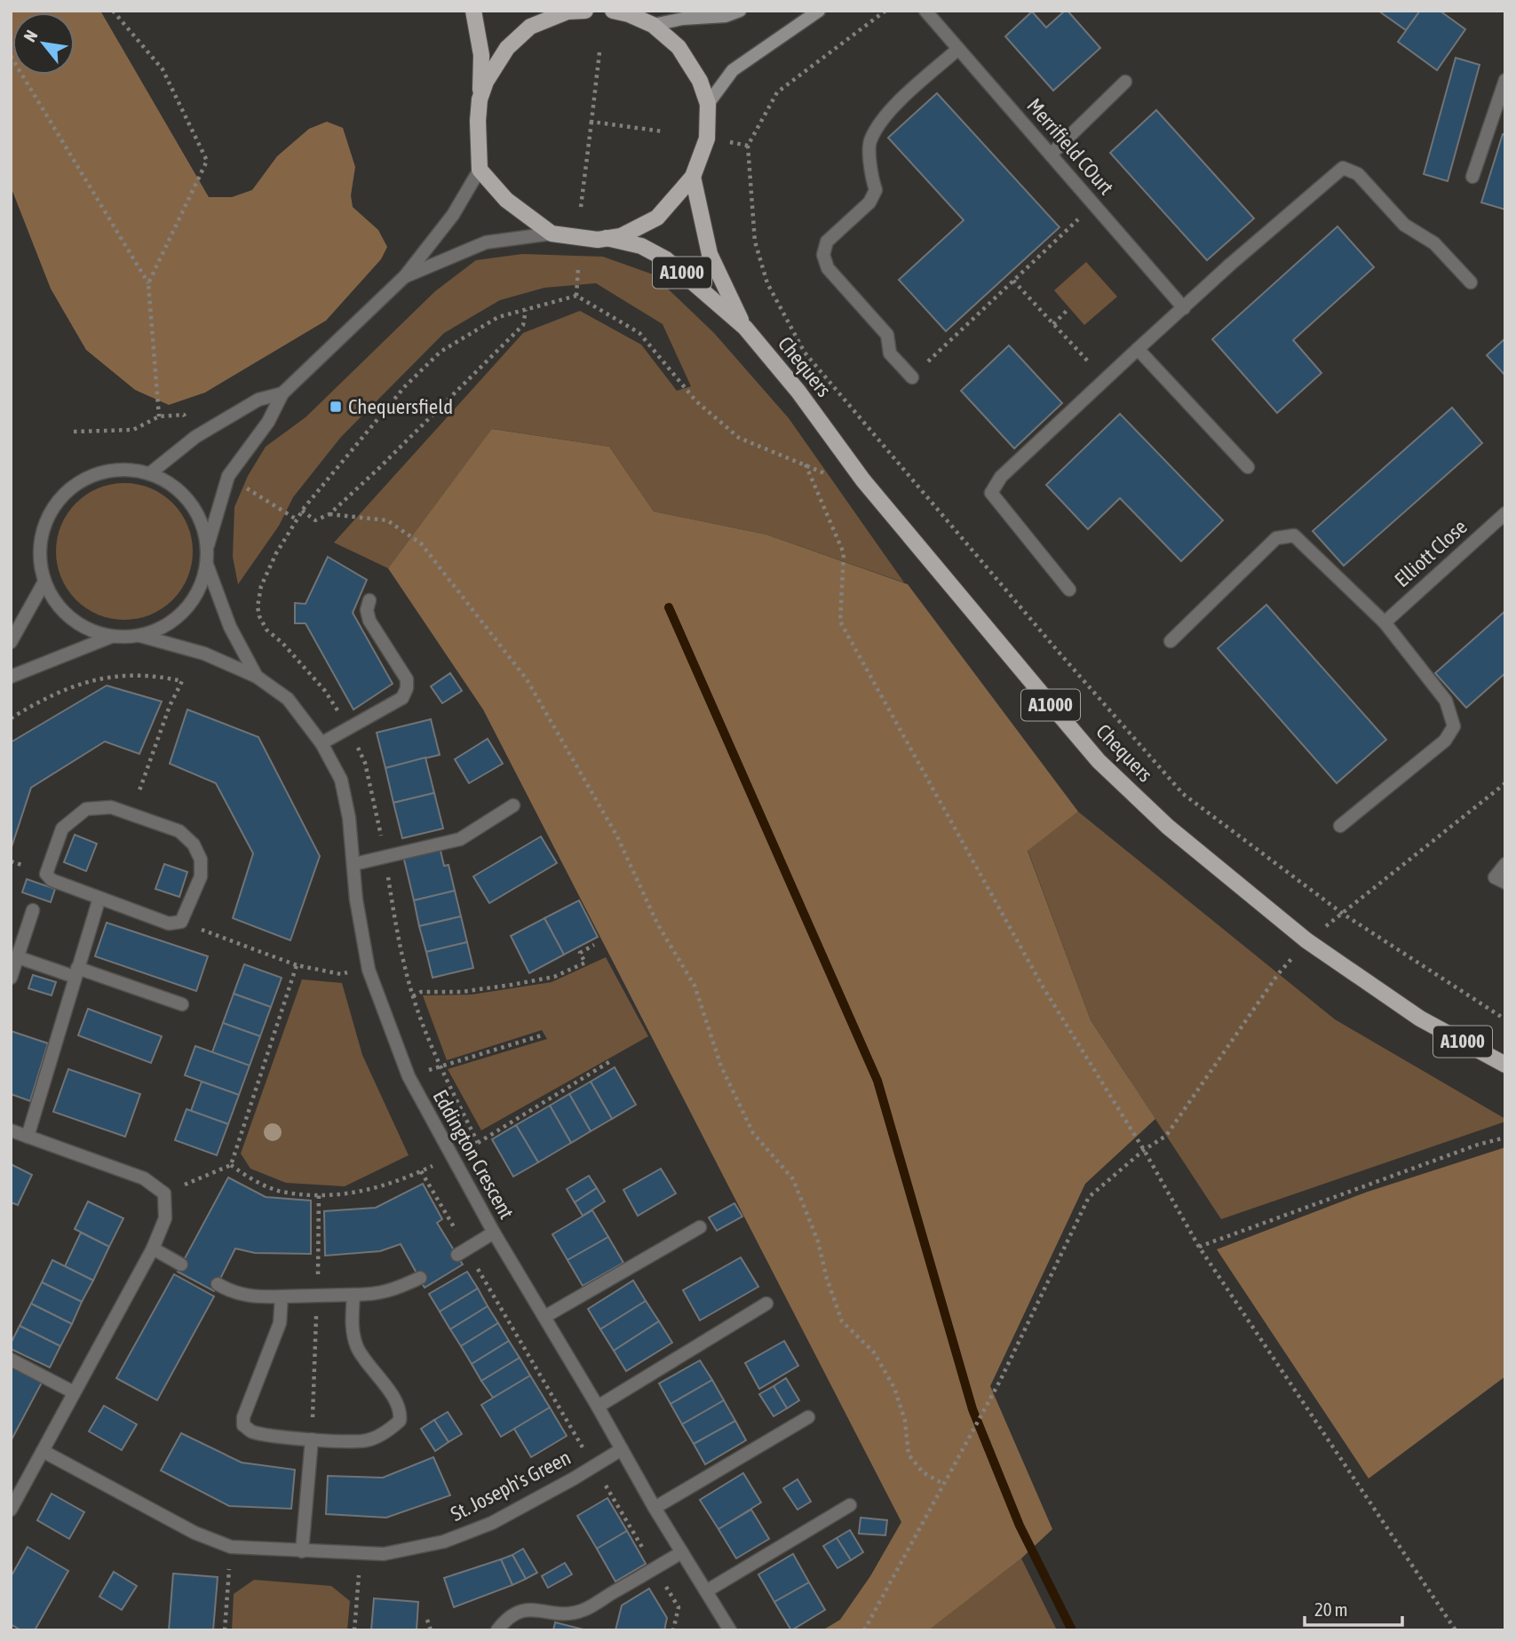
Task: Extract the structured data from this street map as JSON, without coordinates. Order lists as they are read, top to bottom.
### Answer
{
  "streets": {
    "main road": ["A1000", "Chequers"],
    "street": [
      "Merrifield COurt",
      "Elliott Close",
      "Eddington Crescent",
      "St. Joseph's Green"
    ]
  },
  "crossings": [
    ["Eddington Crescent", "St. Joseph's Green"]
  ],
  "places": {
    "transit": ["Chequersfield"]
  },
  "scale_bar": "20 m",
  "north": "top left"
}
